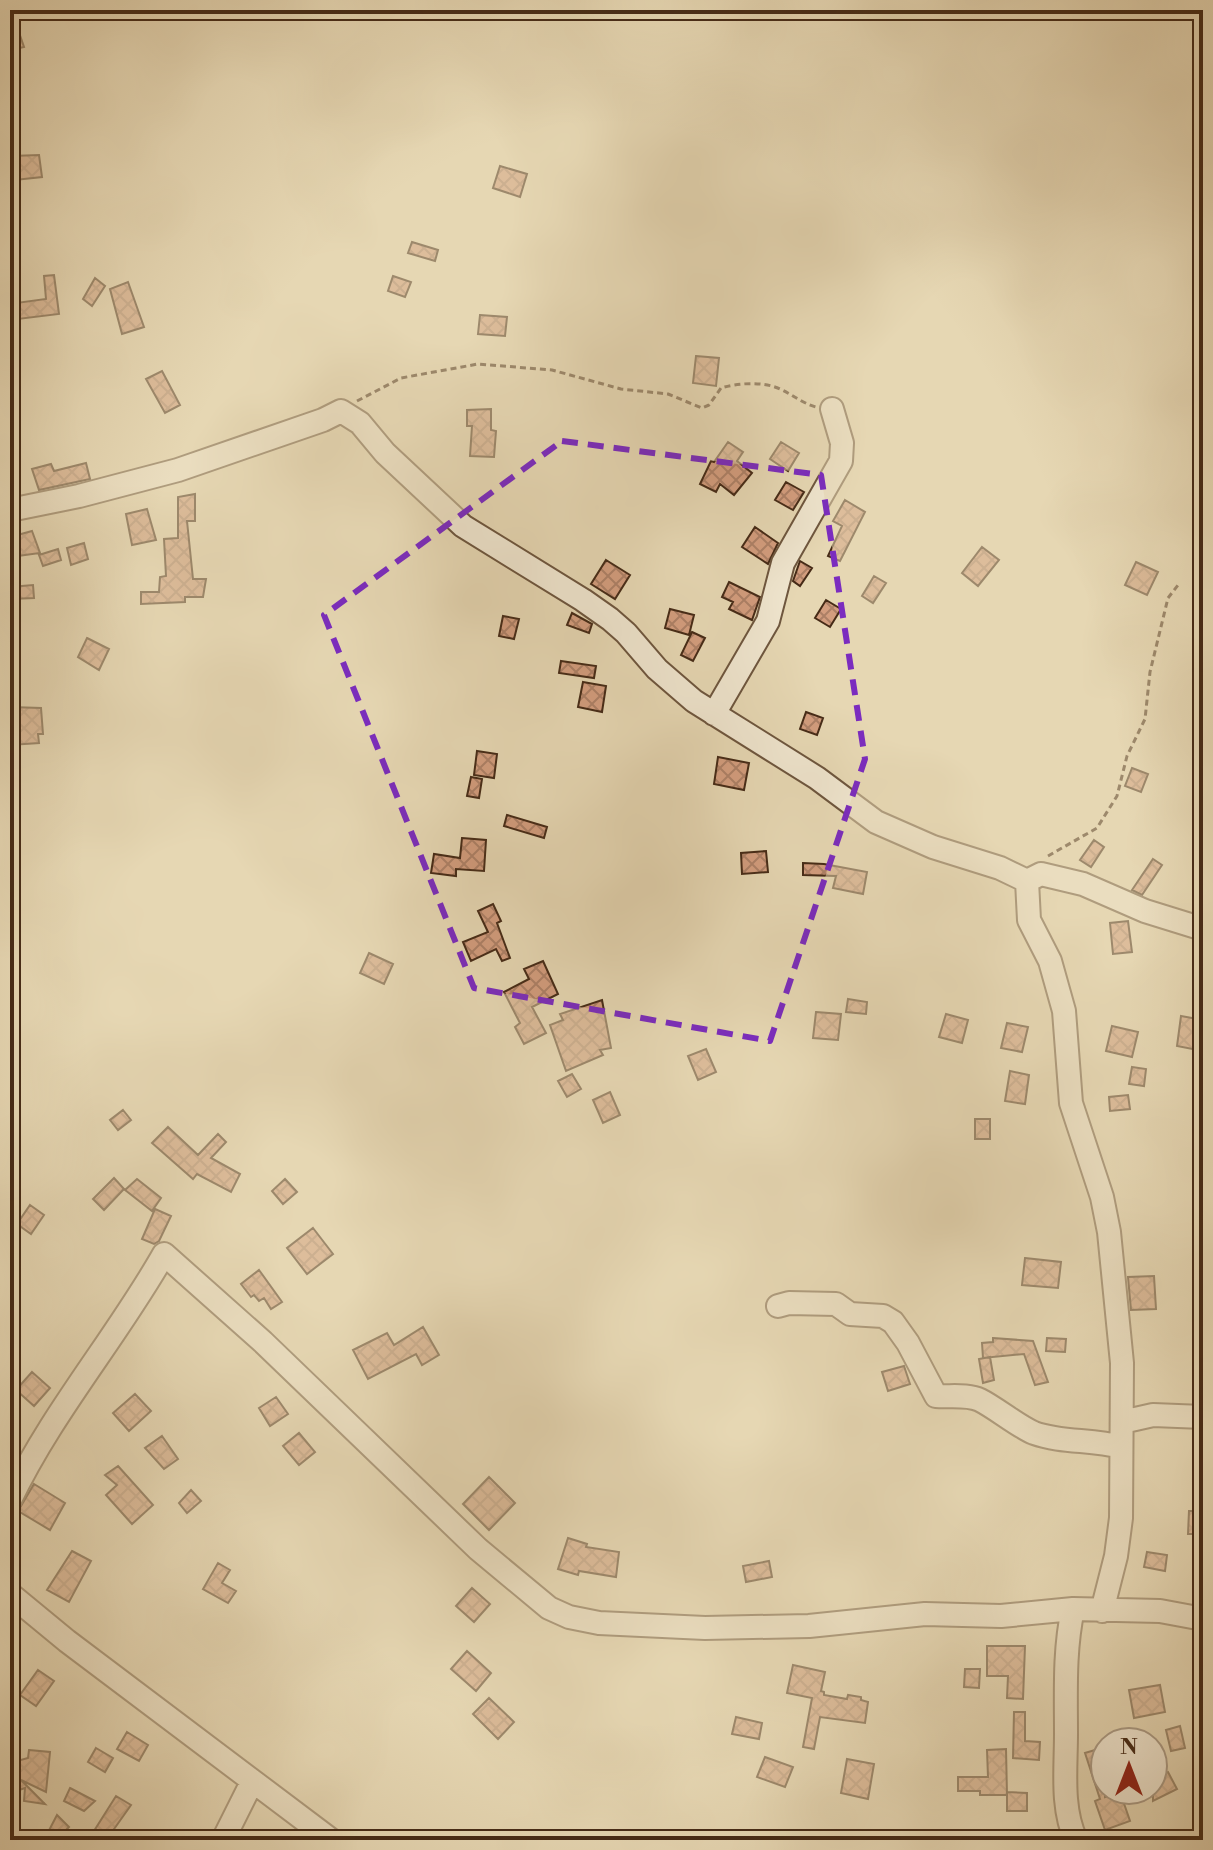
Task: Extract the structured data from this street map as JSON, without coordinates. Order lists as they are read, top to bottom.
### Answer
{
  "north": "top"
}
